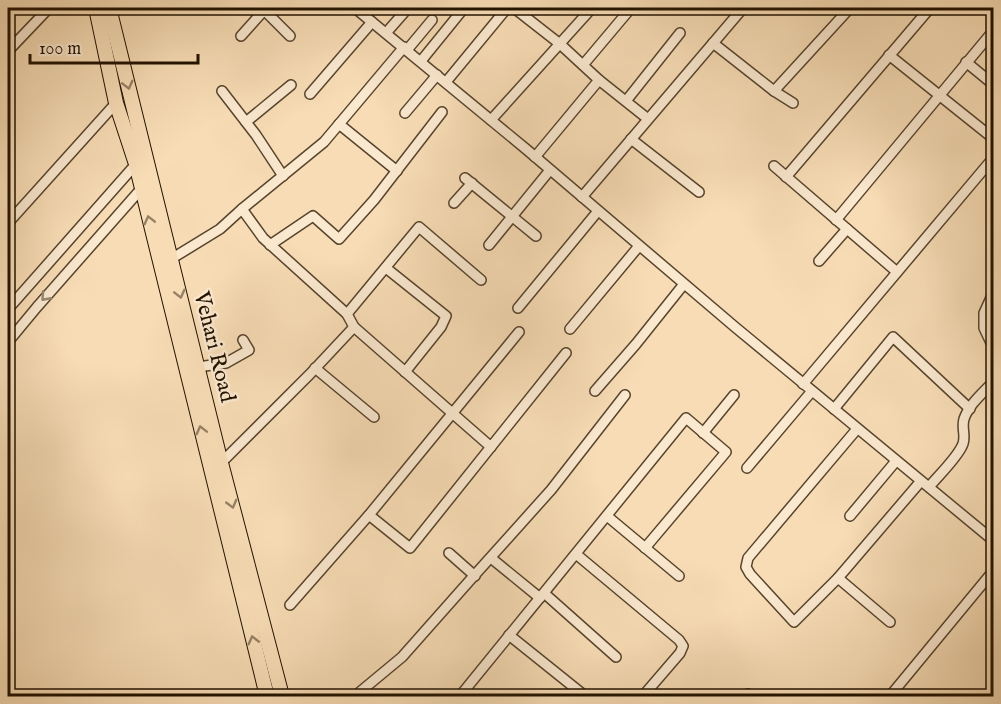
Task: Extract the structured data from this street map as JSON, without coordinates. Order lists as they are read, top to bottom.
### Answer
{
  "streets": {
    "main road": ["Vehari Road"]
  },
  "scale_bar": "100 m"
}
